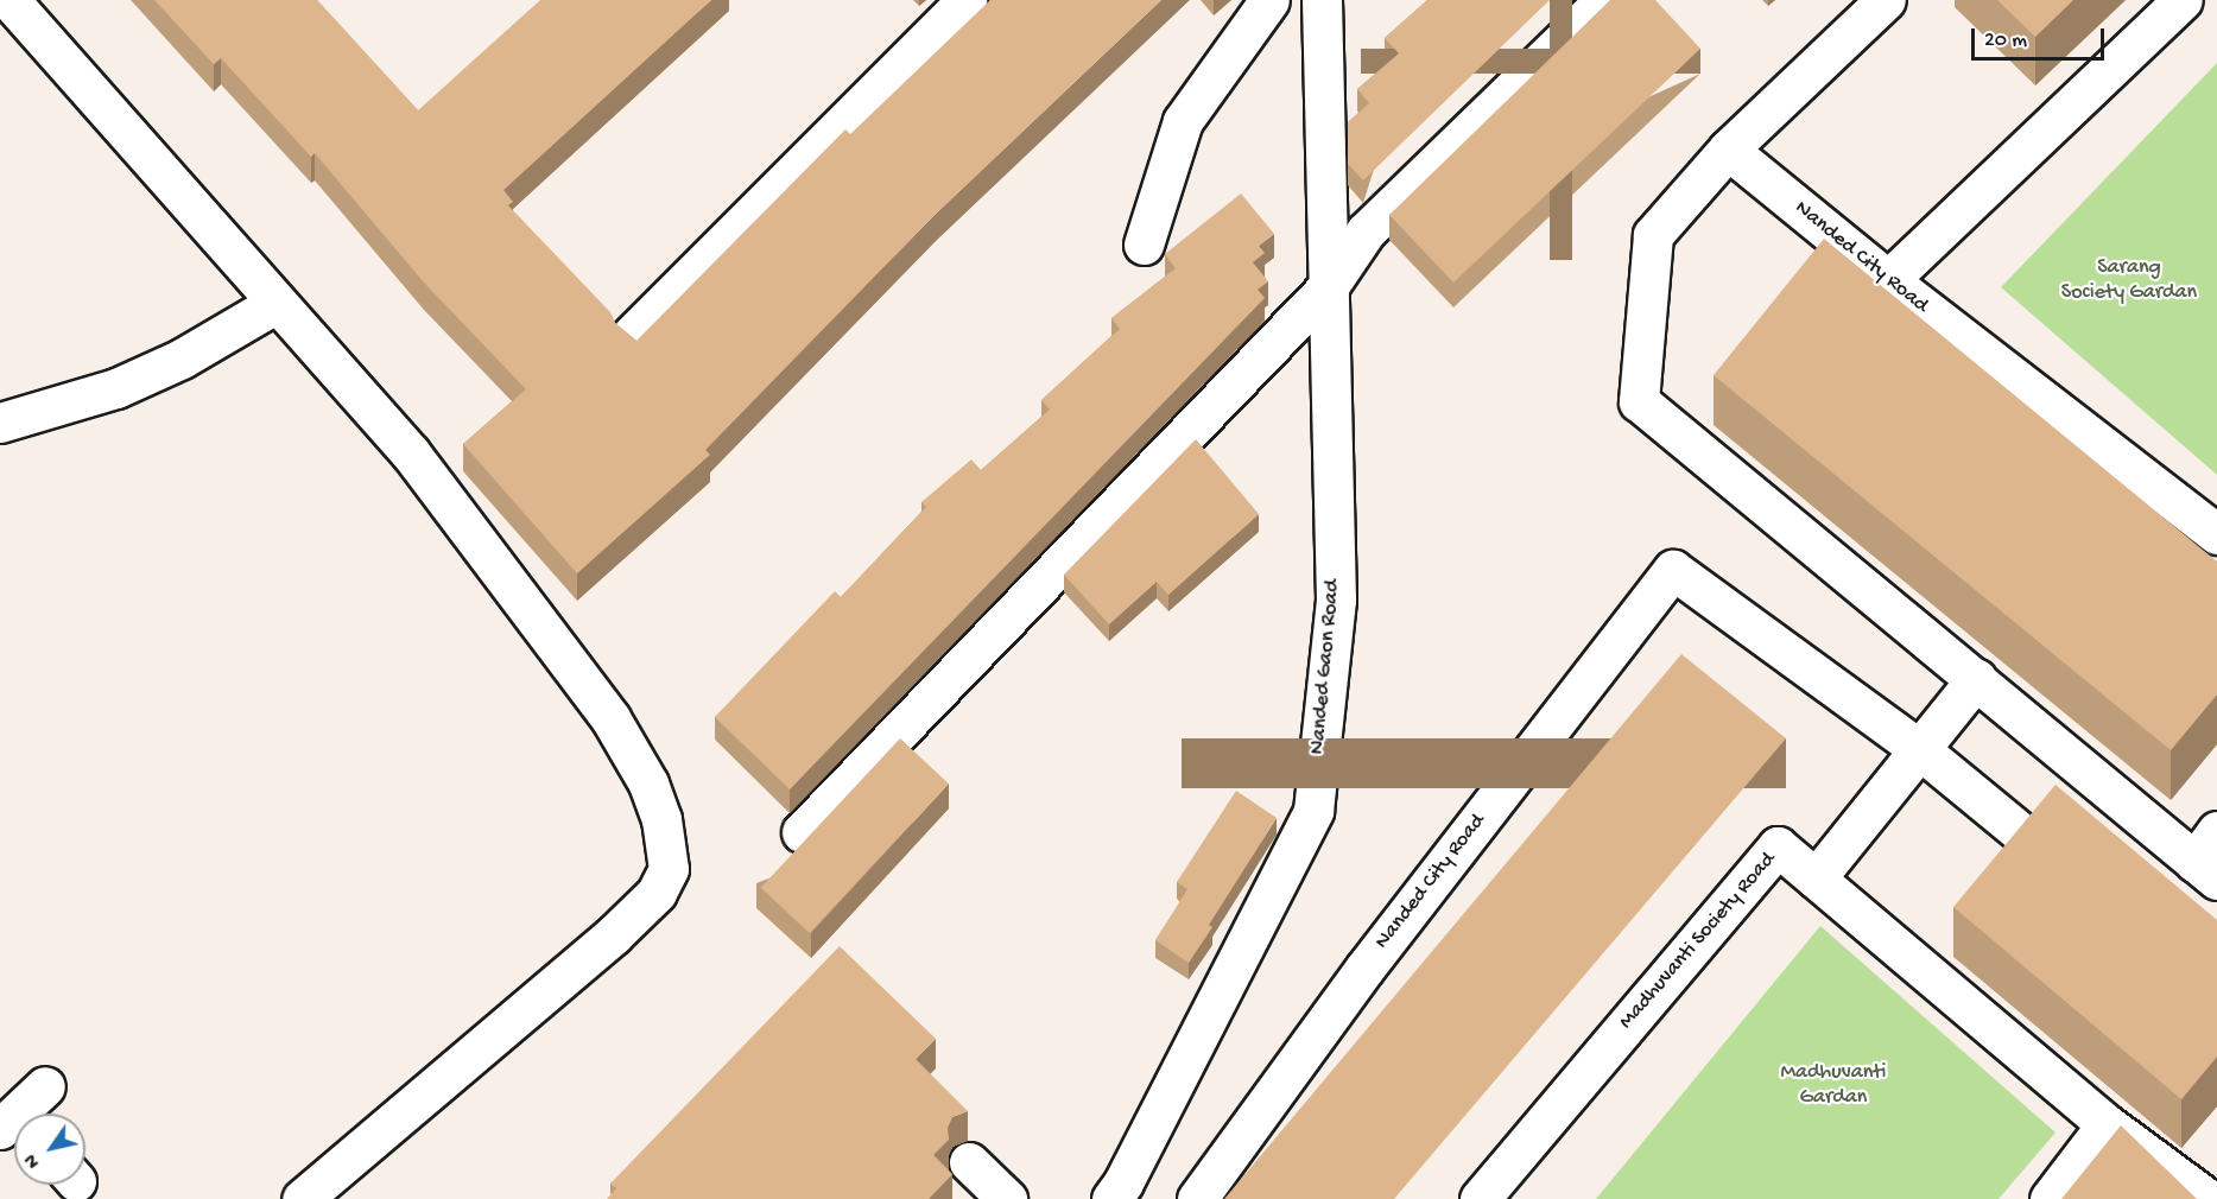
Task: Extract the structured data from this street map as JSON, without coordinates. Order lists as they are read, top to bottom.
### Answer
{
  "streets": {
    "street": ["Nanded City Road", "Nanded Gaon Road", "Madhuvanti Society Road"]
  },
  "parks": ["Sarang Society Gardan", "Madhuvanti Gardan"],
  "scale_bar": "20 m",
  "north": "bottom left"
}
